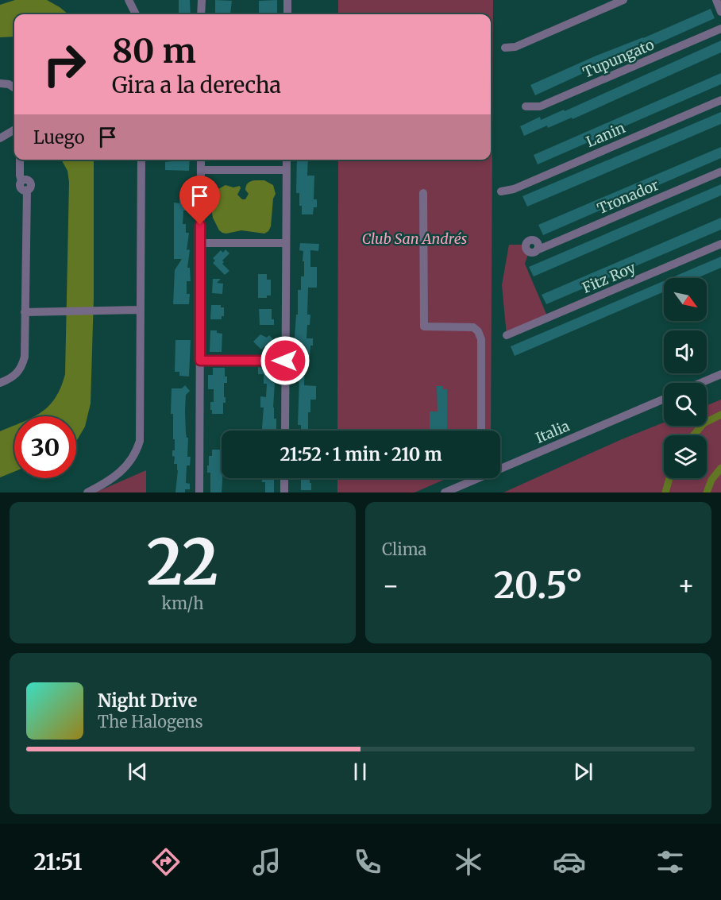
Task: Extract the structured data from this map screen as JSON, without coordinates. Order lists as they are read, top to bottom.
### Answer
{
  "streets": {
    "street": [
      "Tupungato",
      "Lanin",
      "Tronador",
      "Fitz Roy",
      "Italia"
    ]
  },
  "parks": ["Club San Andrés"],
  "north": "bottom right",
  "page": {
    "turn": ["80 m", "Gira a la derecha"],
    "then": "Luego",
    "limit": "30",
    "trip": "21:52 · 1 min · 210 m",
    "tile": [
      ["22", "km/h"],
      "Clima"
    ],
    "heat": ["−", "20.5°", "+"],
    "song": ["Night Drive", "The Halogens"],
    "tabs": "21:51"
  }
}
